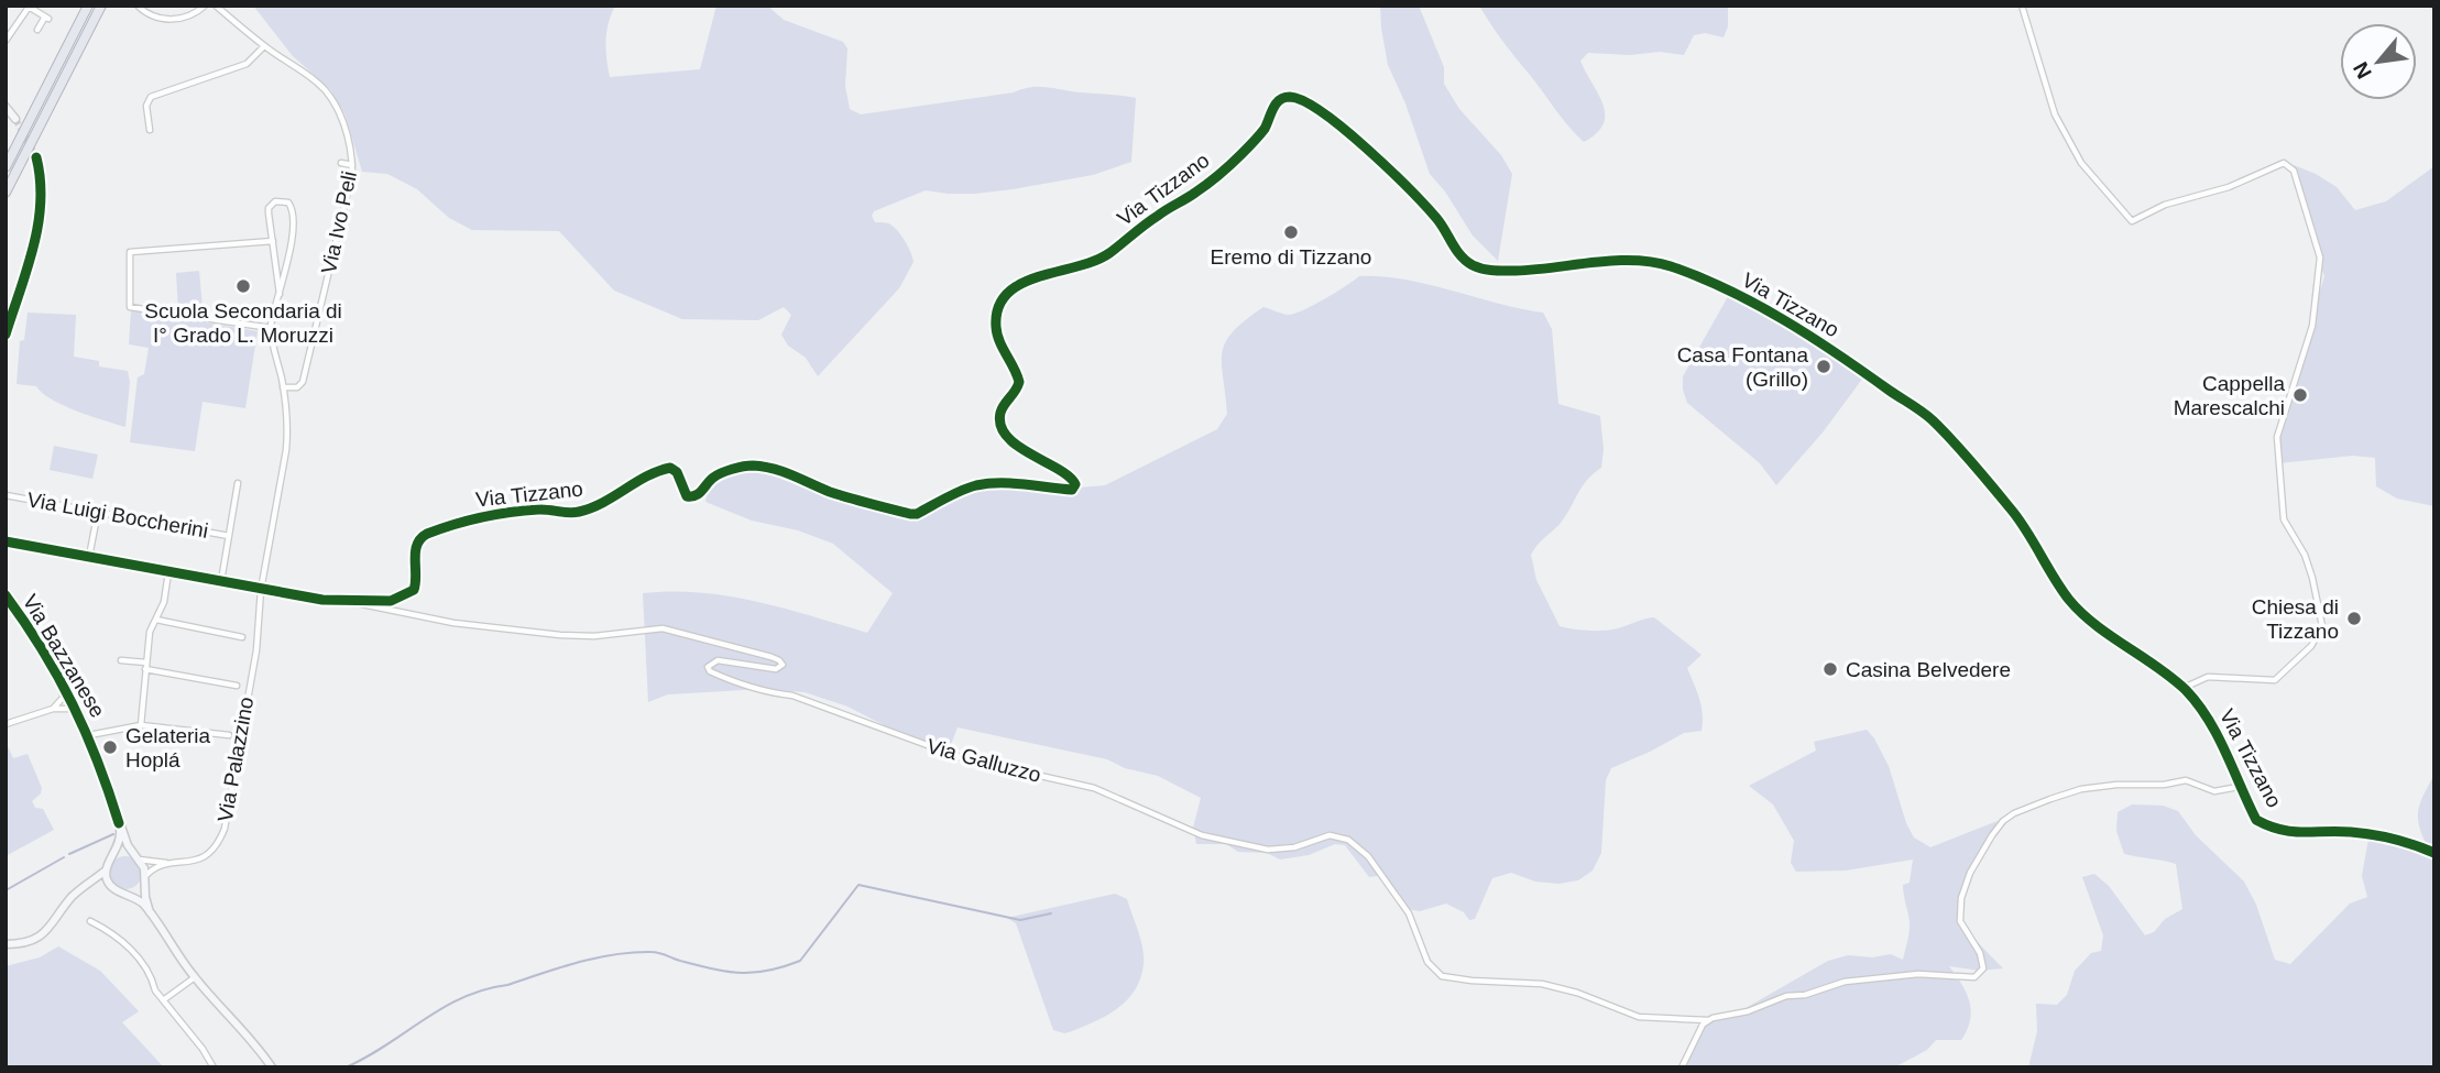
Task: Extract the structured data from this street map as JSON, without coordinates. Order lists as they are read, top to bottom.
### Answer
{
  "streets": {
    "street": [
      "Via Tizzano",
      "Via Ivo Peli",
      "Via Luigi Boccherini",
      "Via Bazzanese",
      "Via Palazzino",
      "Via Galluzzo"
    ]
  },
  "crossings": [
    ["Via Tizzano", "Via Palazzino"],
    ["Via Tizzano", "Via Galluzzo"],
    ["Via Ivo Peli", "Via Palazzino"],
    ["Via Bazzanese", "Via Palazzino"]
  ],
  "places": [
    "Eremo di Tizzano",
    "Scuola Secondaria di I° Grado L. Moruzzi",
    "Casa Fontana (Grillo)",
    "Cappella Marescalchi",
    "Chiesa di Tizzano",
    "Casina Belvedere",
    "Gelateria Hoplá"
  ],
  "north": "bottom left"
}
